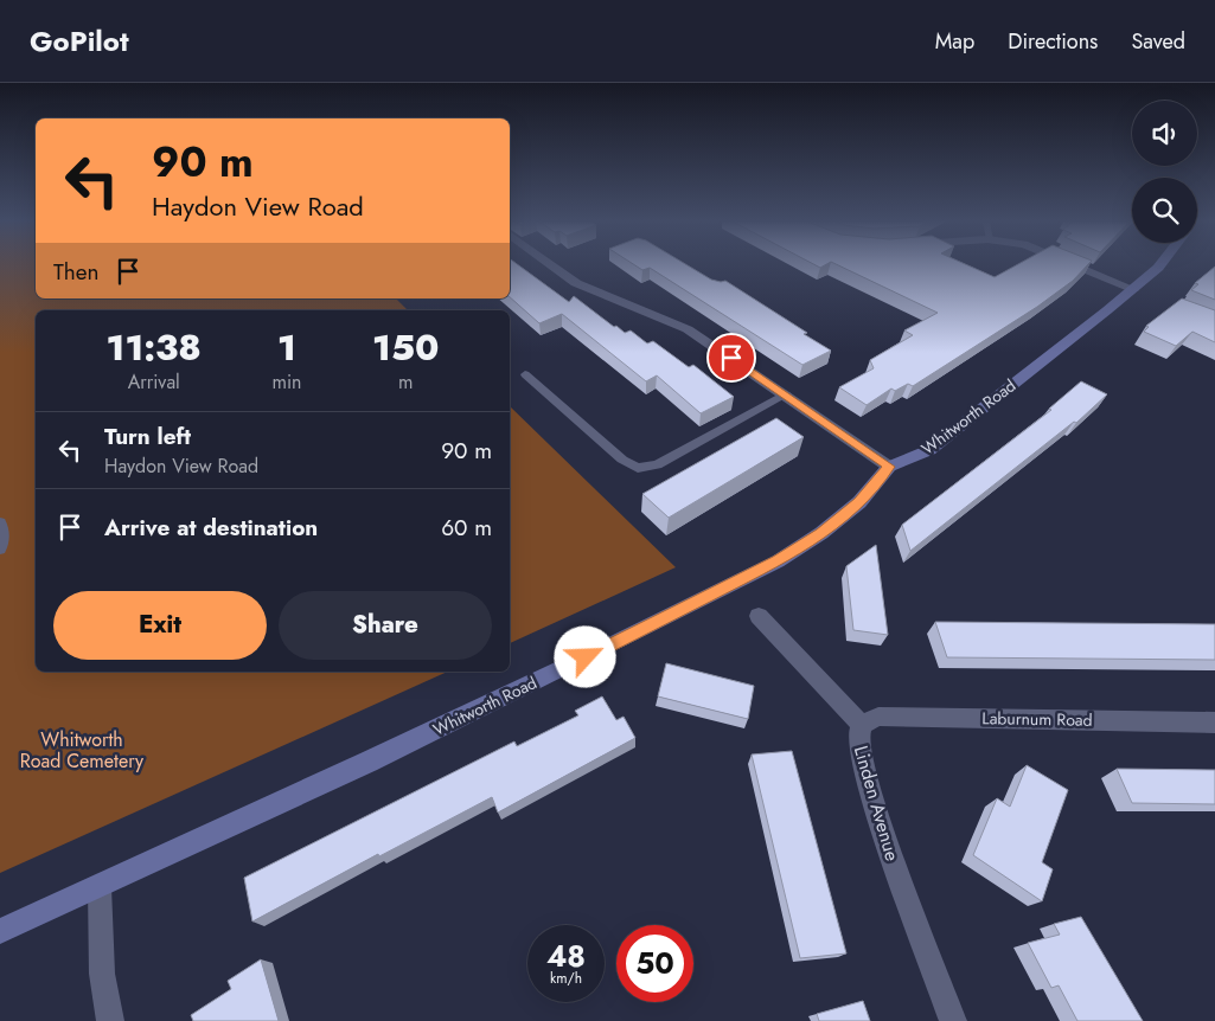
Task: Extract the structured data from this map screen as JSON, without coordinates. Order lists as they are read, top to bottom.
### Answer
{
  "streets": {
    "main road": ["Whitworth Road"],
    "street": ["Laburnum Road", "Linden Avenue"]
  },
  "crossings": [
    ["Laburnum Road", "Linden Avenue"]
  ],
  "parks": ["Whitworth Road Cemetery"],
  "page": {
    "header": "GoPilot",
    "nav": ["Map", "Directions", "Saved"],
    "turn": ["90 m", "Haydon View Road"],
    "then": "Then",
    "eta": [
      "11:38",
      "Arrival",
      "1",
      "min",
      "150",
      "m"
    ],
    "list": [
      {
        "name": "Turn left",
        "note": "Haydon View Road",
        "value": "90 m"
      },
      {
        "name": "Arrive at destination",
        "value": "60 m"
      }
    ],
    "buttons": ["Exit", "Share"],
    "speed": "48 km/h",
    "limit": "50"
  }
}
